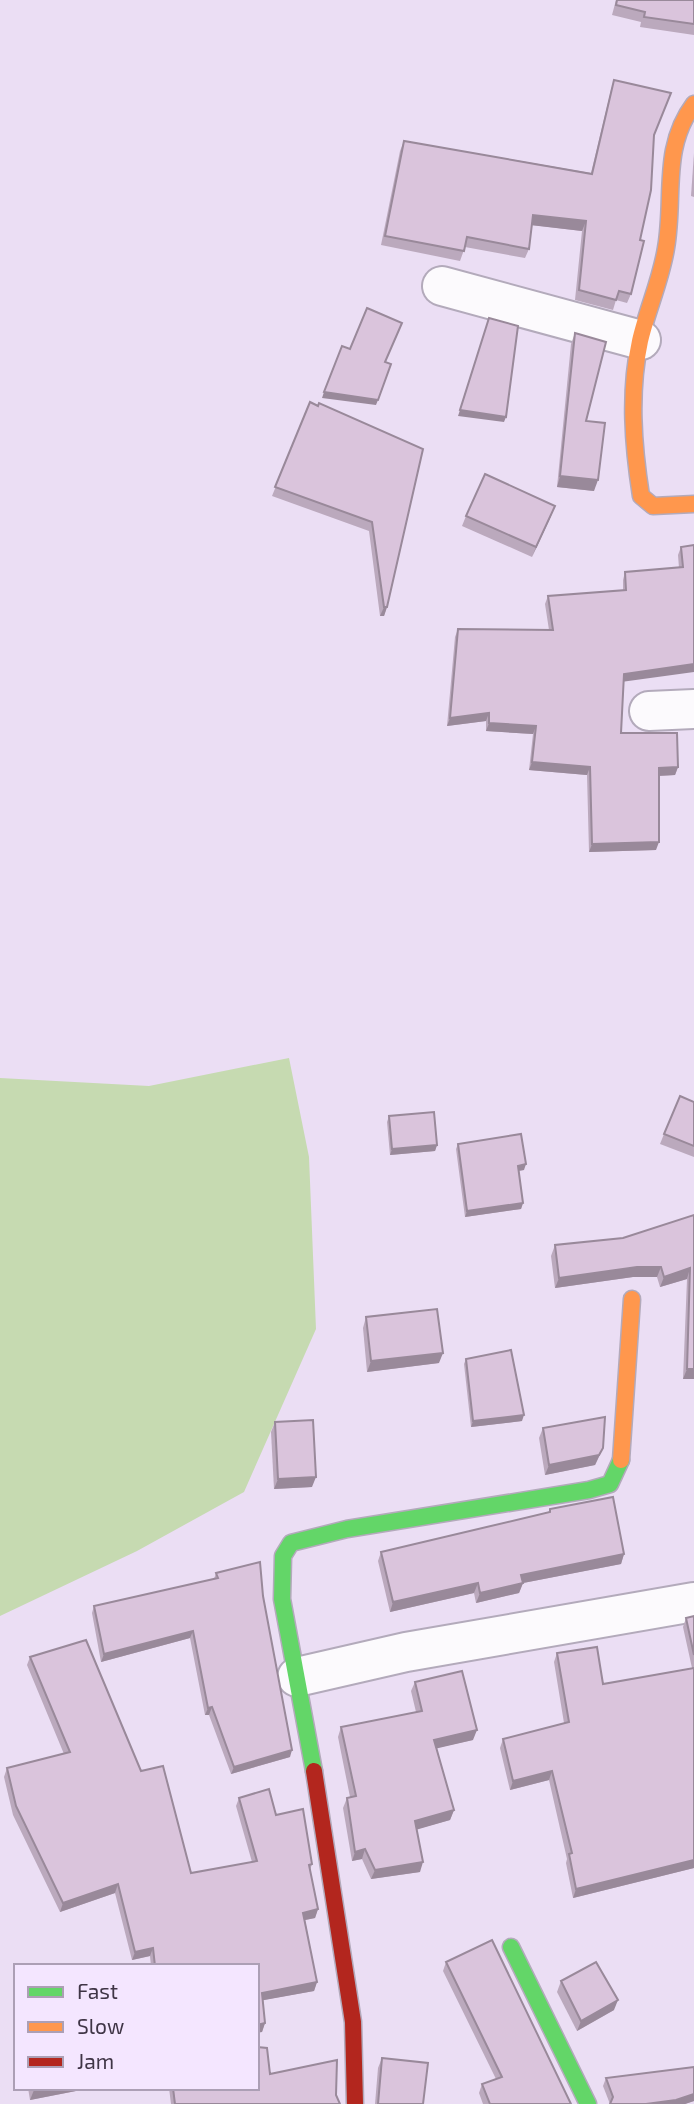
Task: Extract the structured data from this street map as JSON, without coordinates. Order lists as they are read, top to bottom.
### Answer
{
  "legend": ["Fast", "Slow", "Jam"]
}
